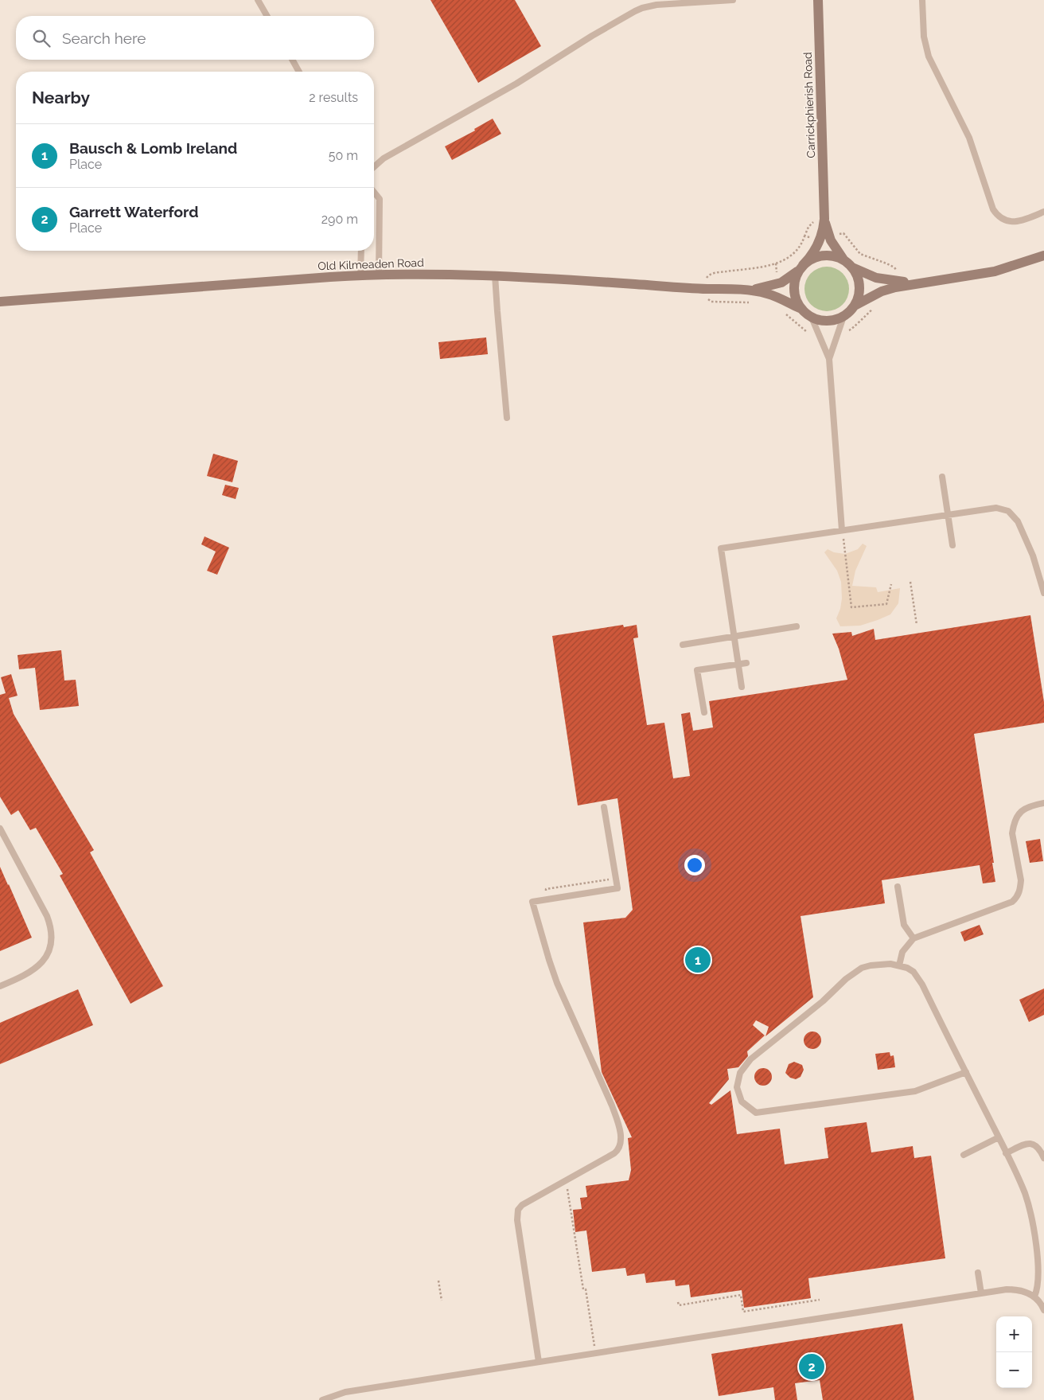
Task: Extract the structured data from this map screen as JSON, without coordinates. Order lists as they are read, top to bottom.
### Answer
{
  "streets": {
    "street": ["Carrickphierish Road", "Old Kilmeaden Road"]
  },
  "crossings": [
    ["Carrickphierish Road", "Old Kilmeaden Road"]
  ],
  "page": {
    "search": "Search here",
    "heading": ["Nearby", "2 results"],
    "list": [
      {
        "mark": "1",
        "name": "Bausch & Lomb Ireland",
        "note": "Place",
        "value": "50 m"
      },
      {
        "mark": "2",
        "name": "Garrett Waterford",
        "note": "Place",
        "value": "290 m"
      }
    ],
    "pins": ["1", "2"],
    "map_buttons": ["+", "−"]
  }
}
